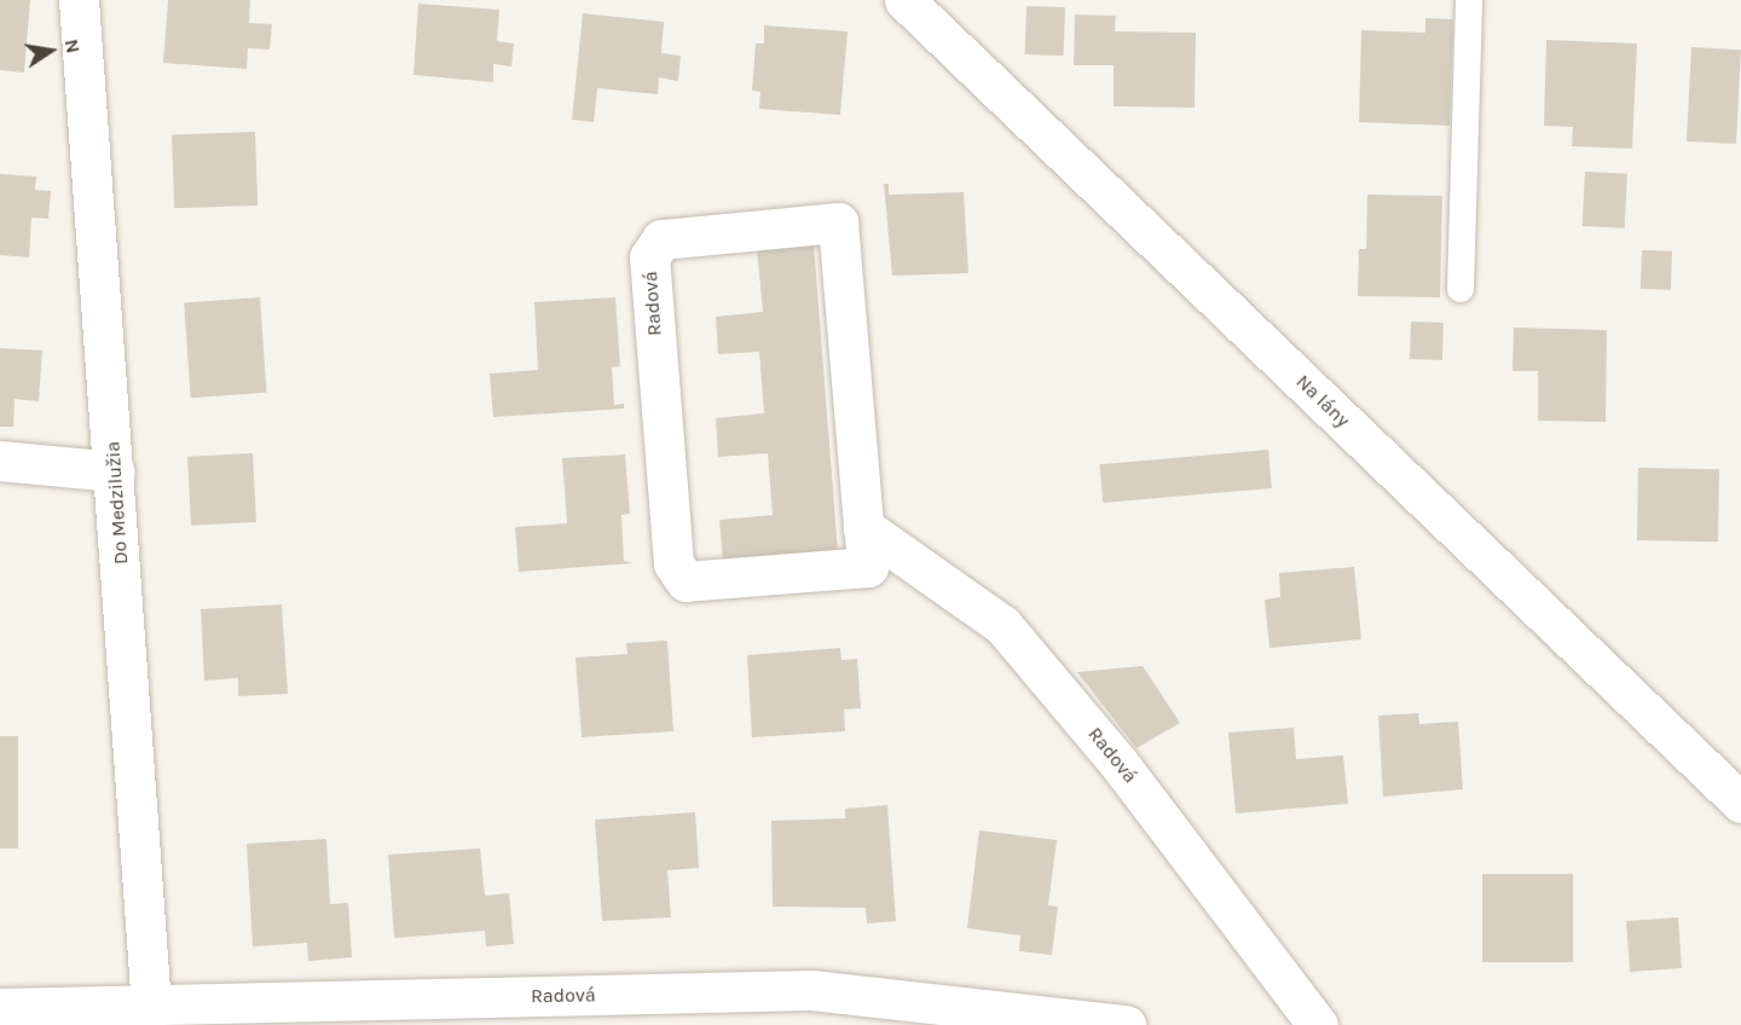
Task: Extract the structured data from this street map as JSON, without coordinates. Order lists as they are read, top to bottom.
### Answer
{
  "streets": {
    "street": ["Radová", "Na lány", "Do Medzilužia"]
  },
  "crossings": [
    ["Radová", "Do Medzilužia"]
  ],
  "north": "right"
}
